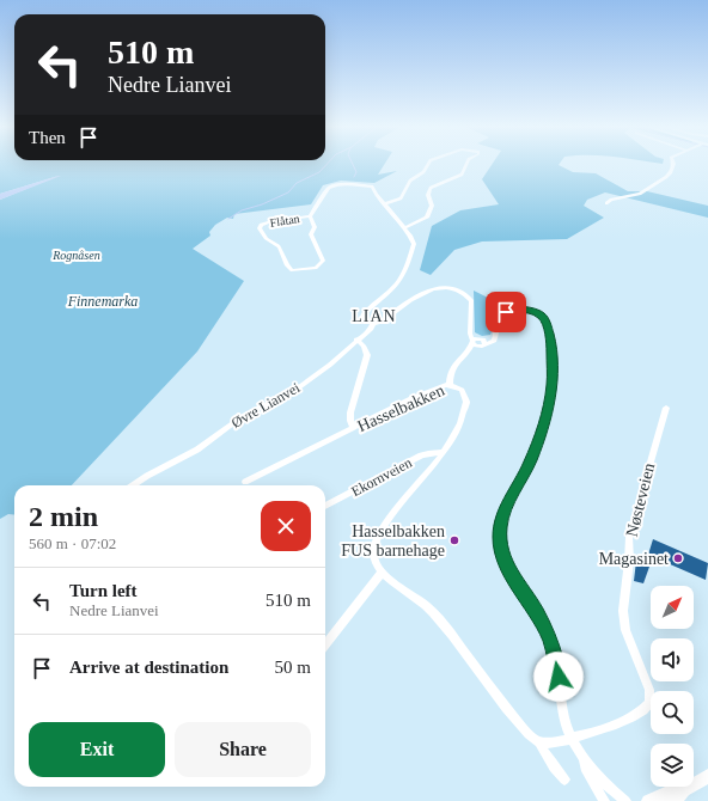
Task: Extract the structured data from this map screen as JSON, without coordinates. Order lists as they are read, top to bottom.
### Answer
{
  "streets": {
    "street": [
      "Flåtan",
      "Øvre Lianvei",
      "Hasselbakken",
      "Ekornveien",
      "Nøsteveien"
    ]
  },
  "crossings": [
    ["Hasselbakken", "Ekornveien"]
  ],
  "districts": ["LIAN"],
  "parks": ["Rognåsen", "Finnemarka"],
  "places": ["Hasselbakken FUS barnehage", "Magasinet"],
  "north": "top right",
  "page": {
    "turn": ["510 m", "Nedre Lianvei"],
    "then": "Then",
    "heading": ["2 min", "560 m · 07:02"],
    "list": [
      {
        "name": "Turn left",
        "note": "Nedre Lianvei",
        "value": "510 m"
      },
      {
        "name": "Arrive at destination",
        "value": "50 m"
      }
    ],
    "buttons": ["Exit", "Share"]
  }
}
